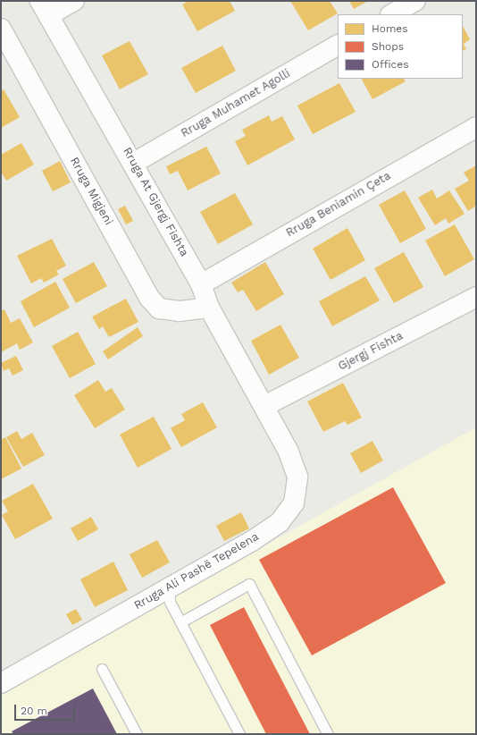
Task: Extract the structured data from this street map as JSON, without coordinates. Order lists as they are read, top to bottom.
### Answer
{
  "streets": {
    "street": [
      "Rruga Muhamet Agolli",
      "Rruga Migjeni",
      "Rruga At Gjergj Fishta",
      "Rruga Beniamin Çeta",
      "Gjergj Fishta",
      "Rruga Ali Pashë Tepelena"
    ]
  },
  "crossings": [
    ["Rruga Muhamet Agolli", "Rruga At Gjergj Fishta"],
    ["Rruga Migjeni", "Rruga At Gjergj Fishta"],
    ["Rruga At Gjergj Fishta", "Rruga Beniamin Çeta"],
    ["Rruga At Gjergj Fishta", "Gjergj Fishta"],
    ["Rruga At Gjergj Fishta", "Rruga Ali Pashë Tepelena"],
    ["Gjergj Fishta", "Rruga Ali Pashë Tepelena"]
  ],
  "legend": ["Homes", "Shops", "Offices"],
  "scale_bar": "20 m"
}
